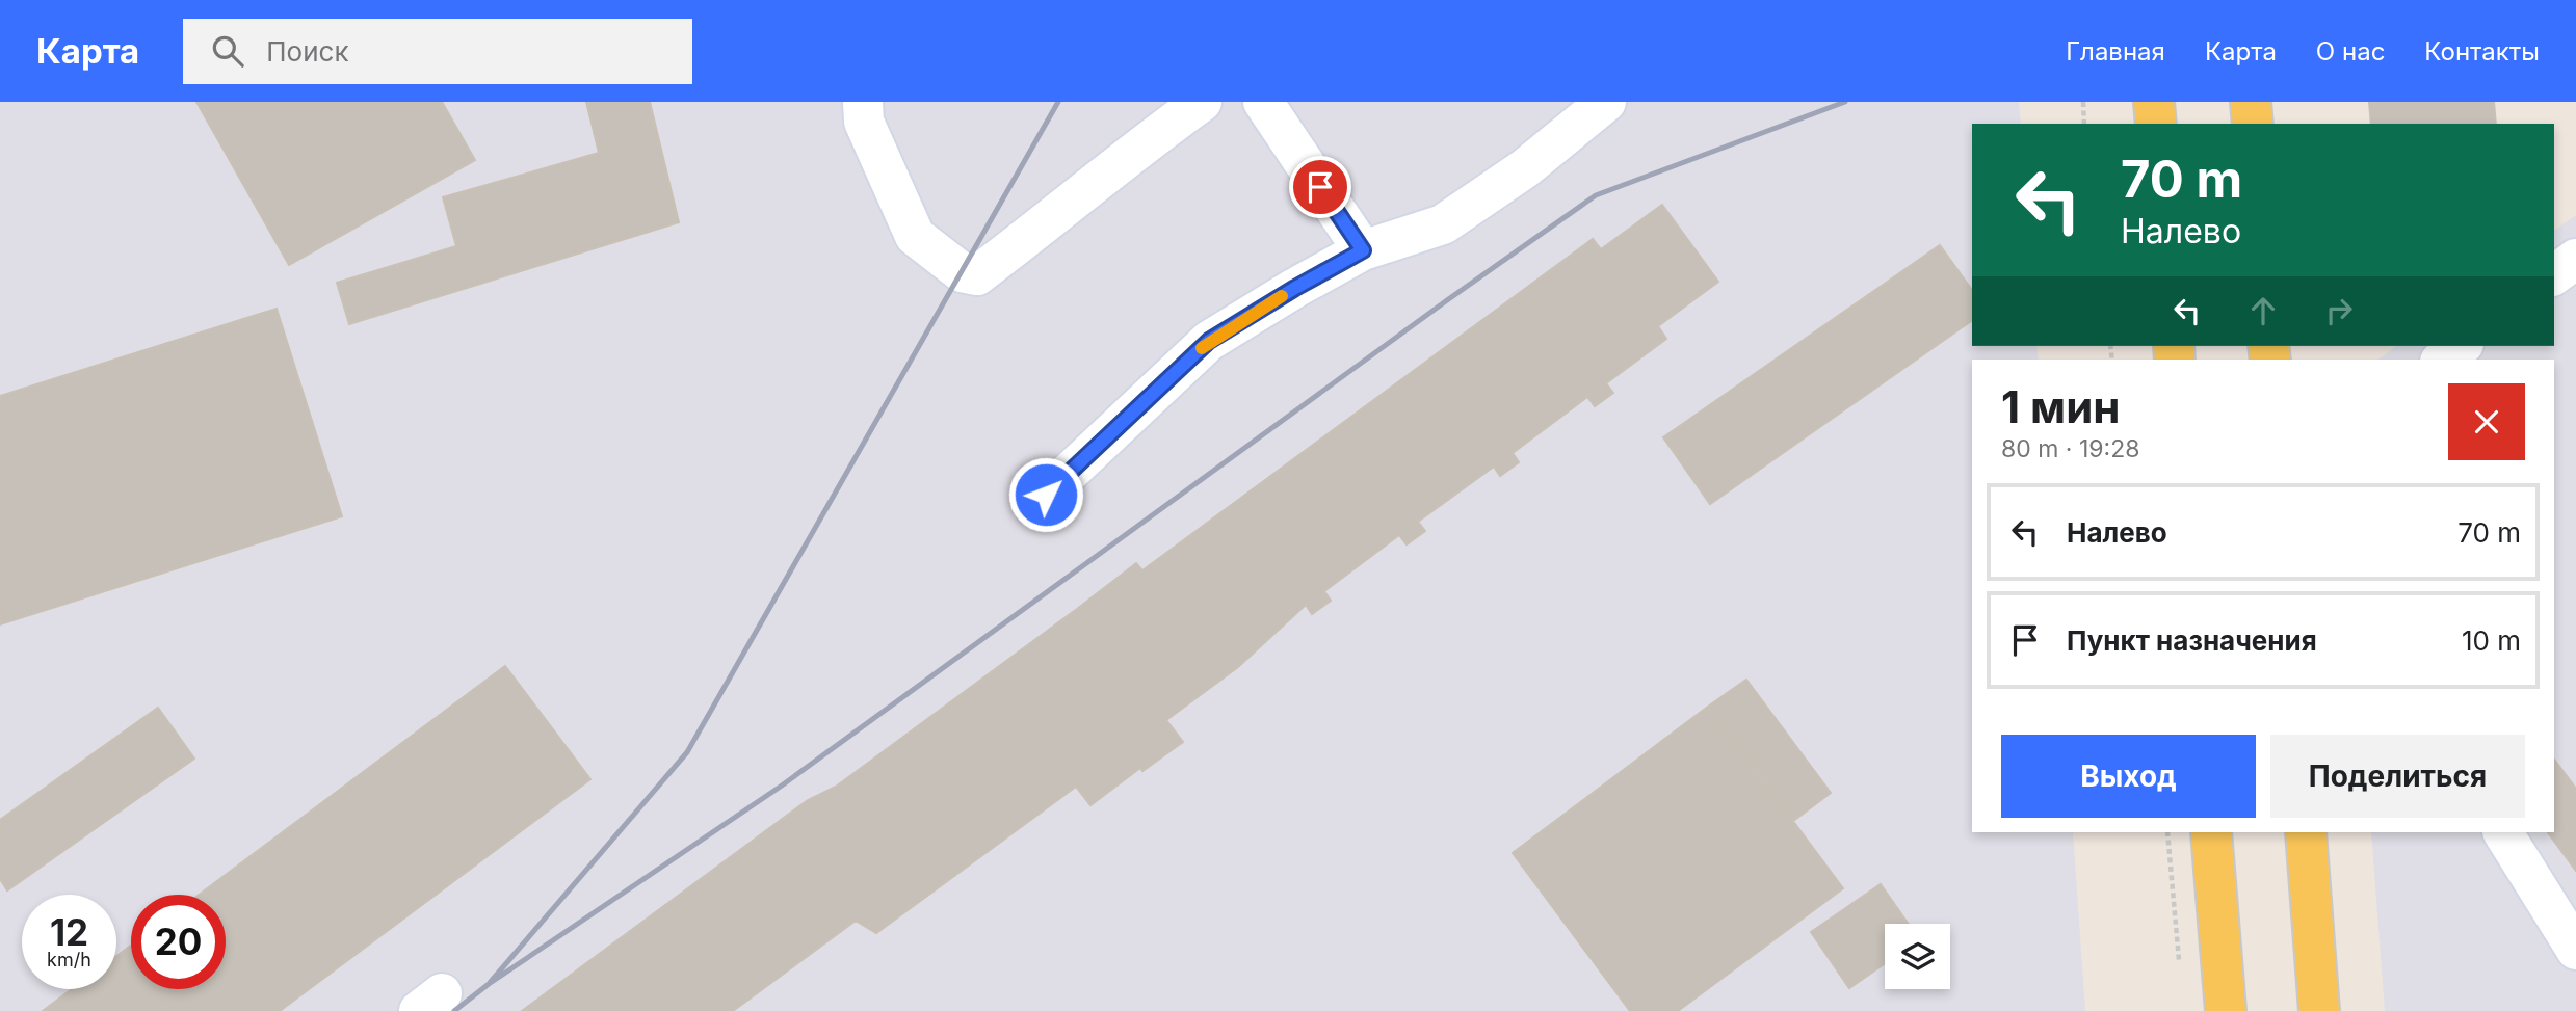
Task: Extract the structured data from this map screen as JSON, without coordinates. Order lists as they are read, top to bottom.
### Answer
{
  "page": {
    "header": "Карта",
    "search": "Поиск",
    "nav": [
      "Главная",
      "Карта",
      "О нас",
      "Контакты"
    ],
    "turn": ["70 m", "Налево"],
    "heading": ["1 мин", "80 m · 19:28"],
    "list": [
      {
        "name": "Налево",
        "value": "70 m"
      },
      {
        "name": "Пункт назначения",
        "value": "10 m"
      }
    ],
    "buttons": ["Выход", "Поделиться"],
    "speed": "12 km/h",
    "limit": "20"
  }
}
